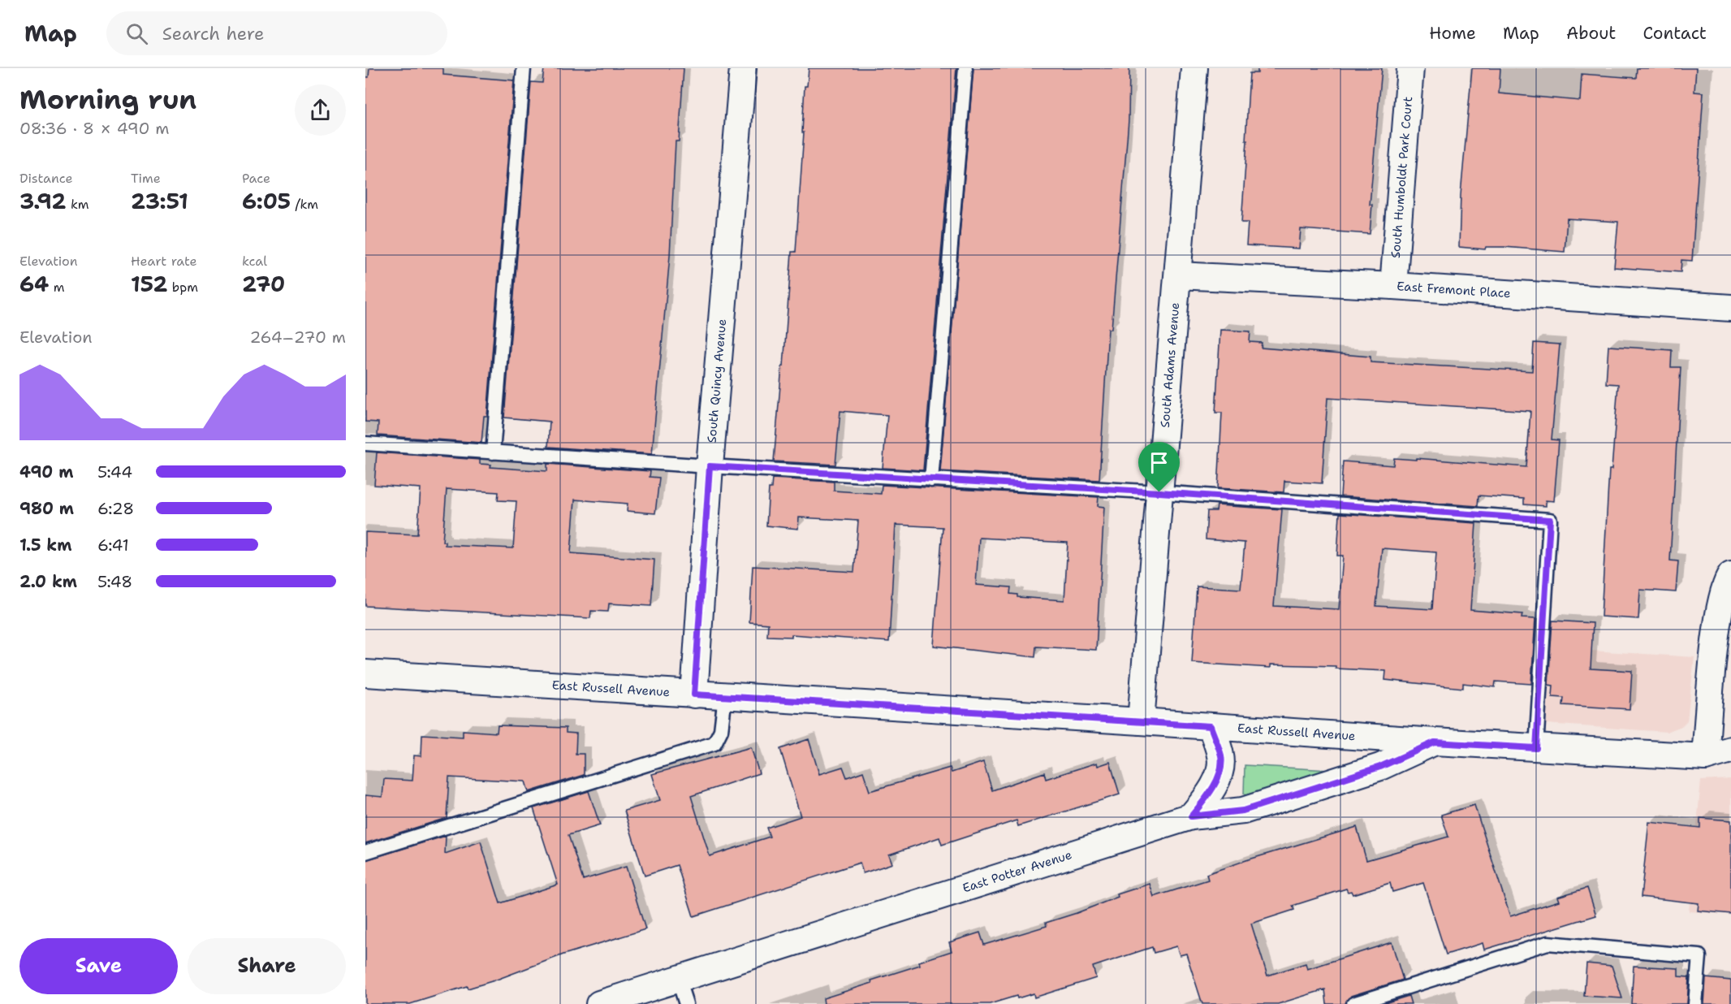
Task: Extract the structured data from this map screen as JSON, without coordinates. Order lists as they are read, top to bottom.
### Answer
{
  "streets": {
    "street": [
      "South Humboldt Park Court",
      "East Fremont Place",
      "South Adams Avenue",
      "South Quincy Avenue",
      "East Russell Avenue",
      "East Potter Avenue"
    ]
  },
  "crossings": [
    ["South Humboldt Park Court", "East Fremont Place"],
    ["East Fremont Place", "South Adams Avenue"],
    ["South Adams Avenue", "East Russell Avenue"],
    ["South Quincy Avenue", "East Russell Avenue"],
    ["East Russell Avenue", "East Potter Avenue"]
  ],
  "page": {
    "header": "Map",
    "search": "Search here",
    "nav": [
      "Home",
      "Map",
      "About",
      "Contact"
    ],
    "heading": ["Morning run", "08:36 · 8 × 490 m"],
    "stats": [
      ["Distance", "3.92 km"],
      ["Time", "23:51"],
      ["Pace", "6:05 /km"],
      ["Elevation", "64 m"],
      ["Heart rate", "152 bpm"],
      ["kcal", "270"]
    ],
    "chart": ["Elevation", "264–270 m"],
    "list": [
      {
        "name": "490 m",
        "note": "5:44"
      },
      {
        "name": "980 m",
        "note": "6:28"
      },
      {
        "name": "1.5 km",
        "note": "6:41"
      },
      {
        "name": "2.0 km",
        "note": "5:48"
      }
    ],
    "buttons": ["Save", "Share"]
  }
}
